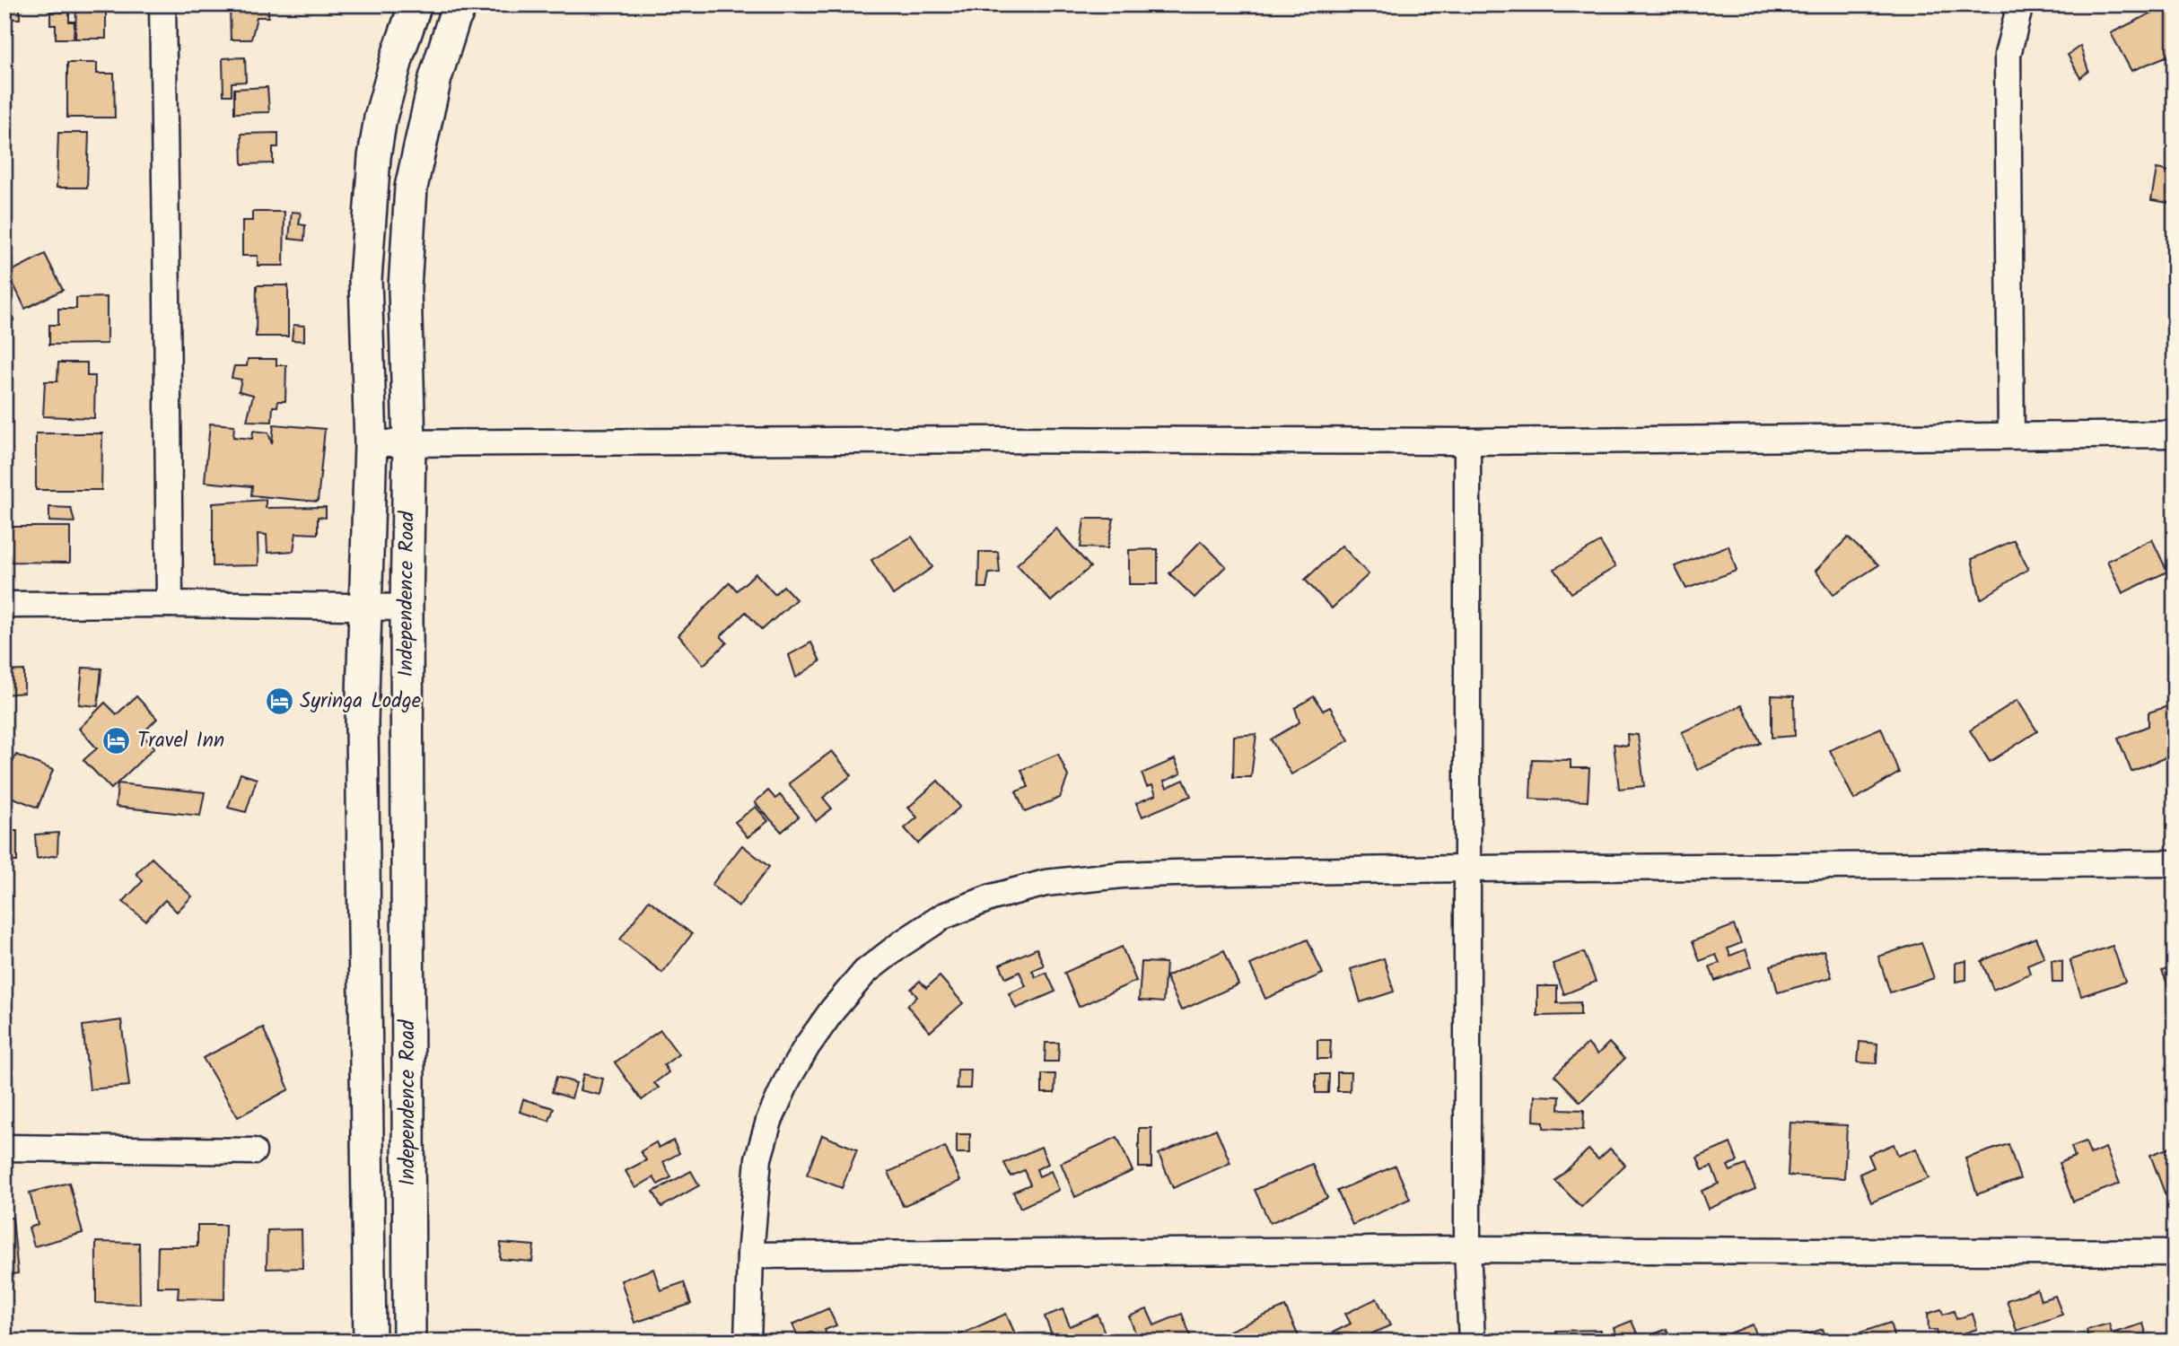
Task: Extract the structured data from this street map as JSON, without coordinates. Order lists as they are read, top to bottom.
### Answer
{
  "streets": {
    "main road": ["Independence Road"]
  },
  "places": {
    "hotel": ["Syringa Lodge", "Travel Inn"]
  }
}
